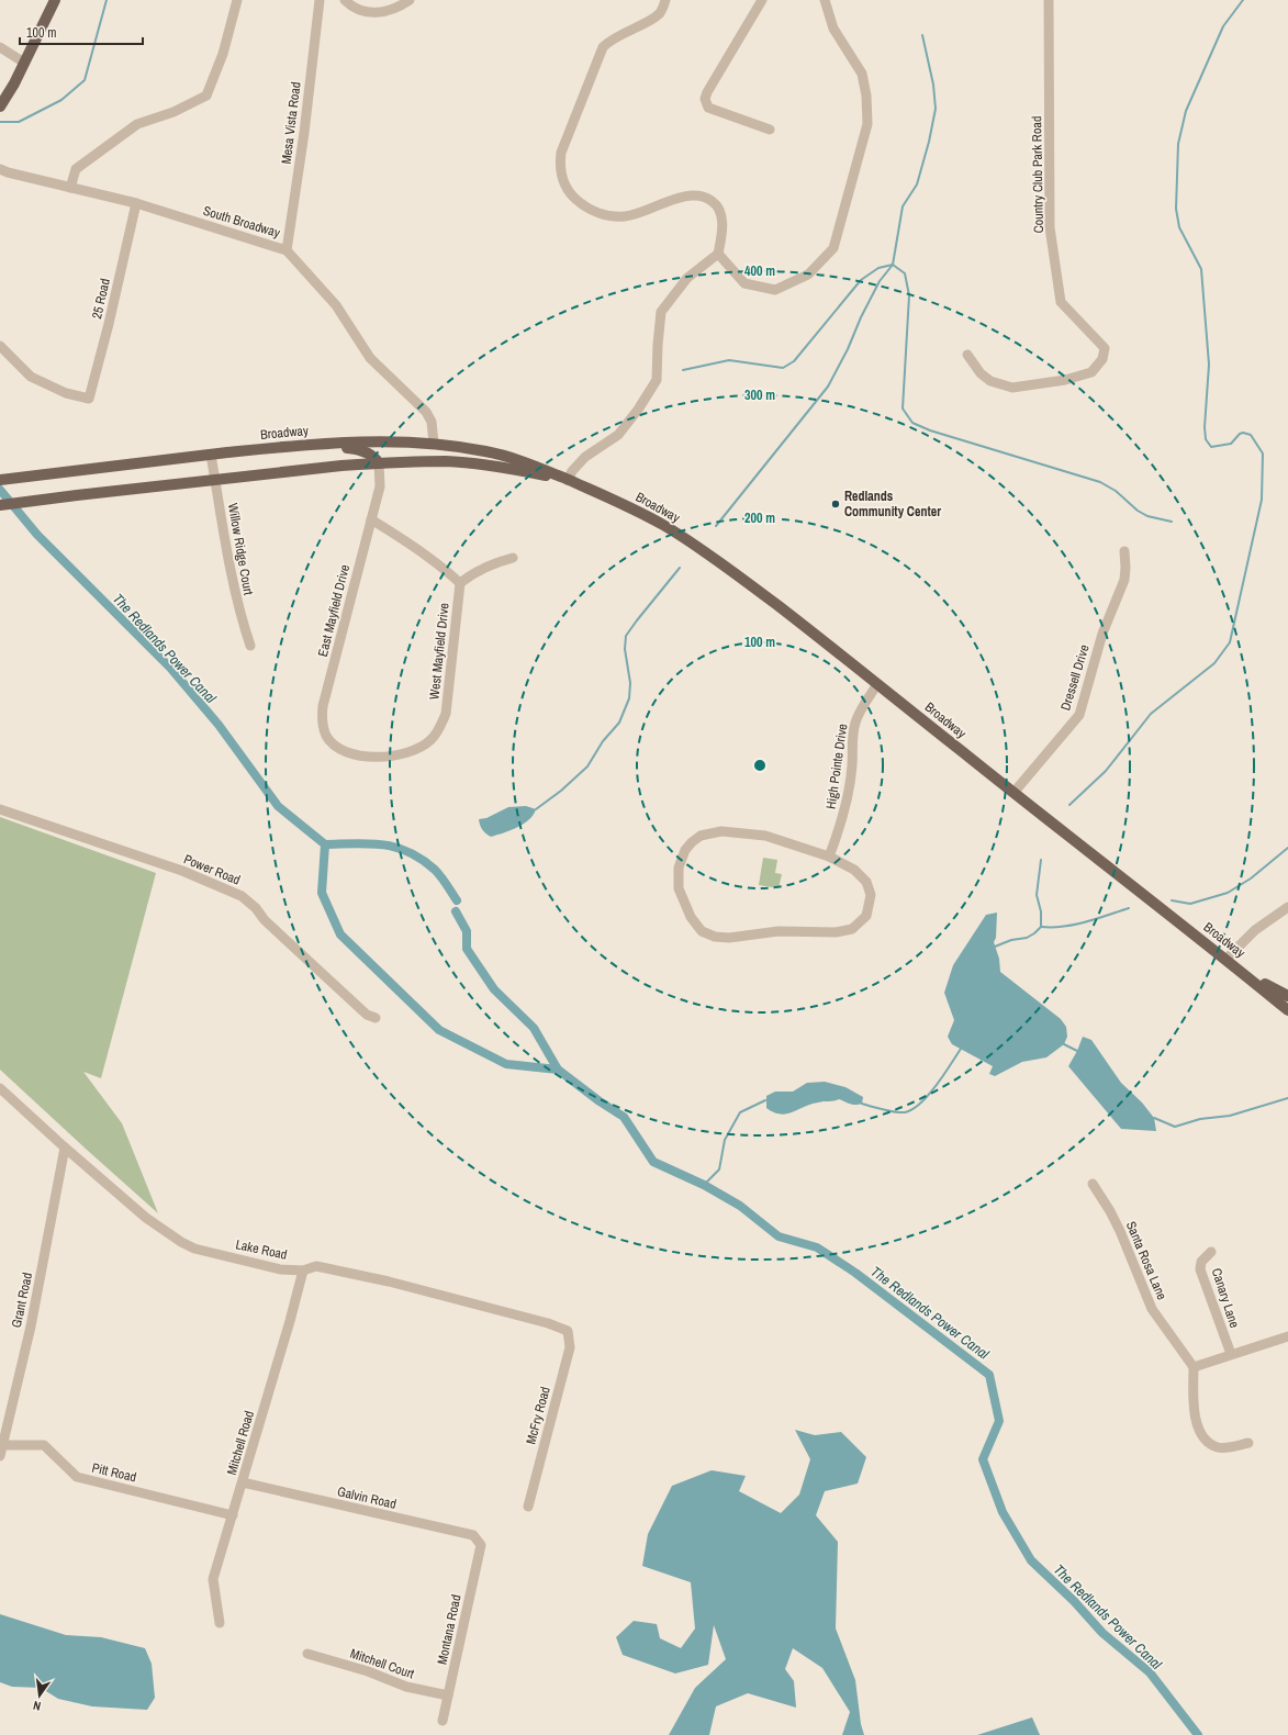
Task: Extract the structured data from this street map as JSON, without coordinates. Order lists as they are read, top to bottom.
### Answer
{
  "streets": {
    "main road": ["Broadway"],
    "street": [
      "Mesa Vista Road",
      "Country Club Park Road",
      "South Broadway",
      "25 Road",
      "Willow Ridge Court",
      "East Mayfield Drive",
      "West Mayfield Drive",
      "Dressell Drive",
      "High Pointe Drive",
      "Power Road",
      "Lake Road",
      "Santa Rosa Lane",
      "Canary Lane",
      "Grant Road",
      "McFry Road",
      "Mitchell Road",
      "Pitt Road",
      "Galvin Road",
      "Montana Road",
      "Mitchell Court"
    ]
  },
  "crossings": [
    ["Mesa Vista Road", "South Broadway"],
    ["South Broadway", "25 Road"],
    ["South Broadway", "Broadway"],
    ["Broadway", "Willow Ridge Court"],
    ["Broadway", "East Mayfield Drive"],
    ["Broadway", "Dressell Drive"],
    ["Broadway", "High Pointe Drive"],
    ["East Mayfield Drive", "West Mayfield Drive"],
    ["Lake Road", "Grant Road"],
    ["Lake Road", "McFry Road"],
    ["Lake Road", "Mitchell Road"],
    ["Grant Road", "Pitt Road"],
    ["Mitchell Road", "Pitt Road"],
    ["Mitchell Road", "Galvin Road"],
    ["Galvin Road", "Montana Road"],
    ["Montana Road", "Mitchell Court"]
  ],
  "water": ["The Redlands Power Canal"],
  "places": ["Redlands Community Center"],
  "scale_bar": "100 m",
  "north": "bottom",
  "rings": [
    "400 m",
    "300 m",
    "200 m",
    "100 m"
  ]
}
